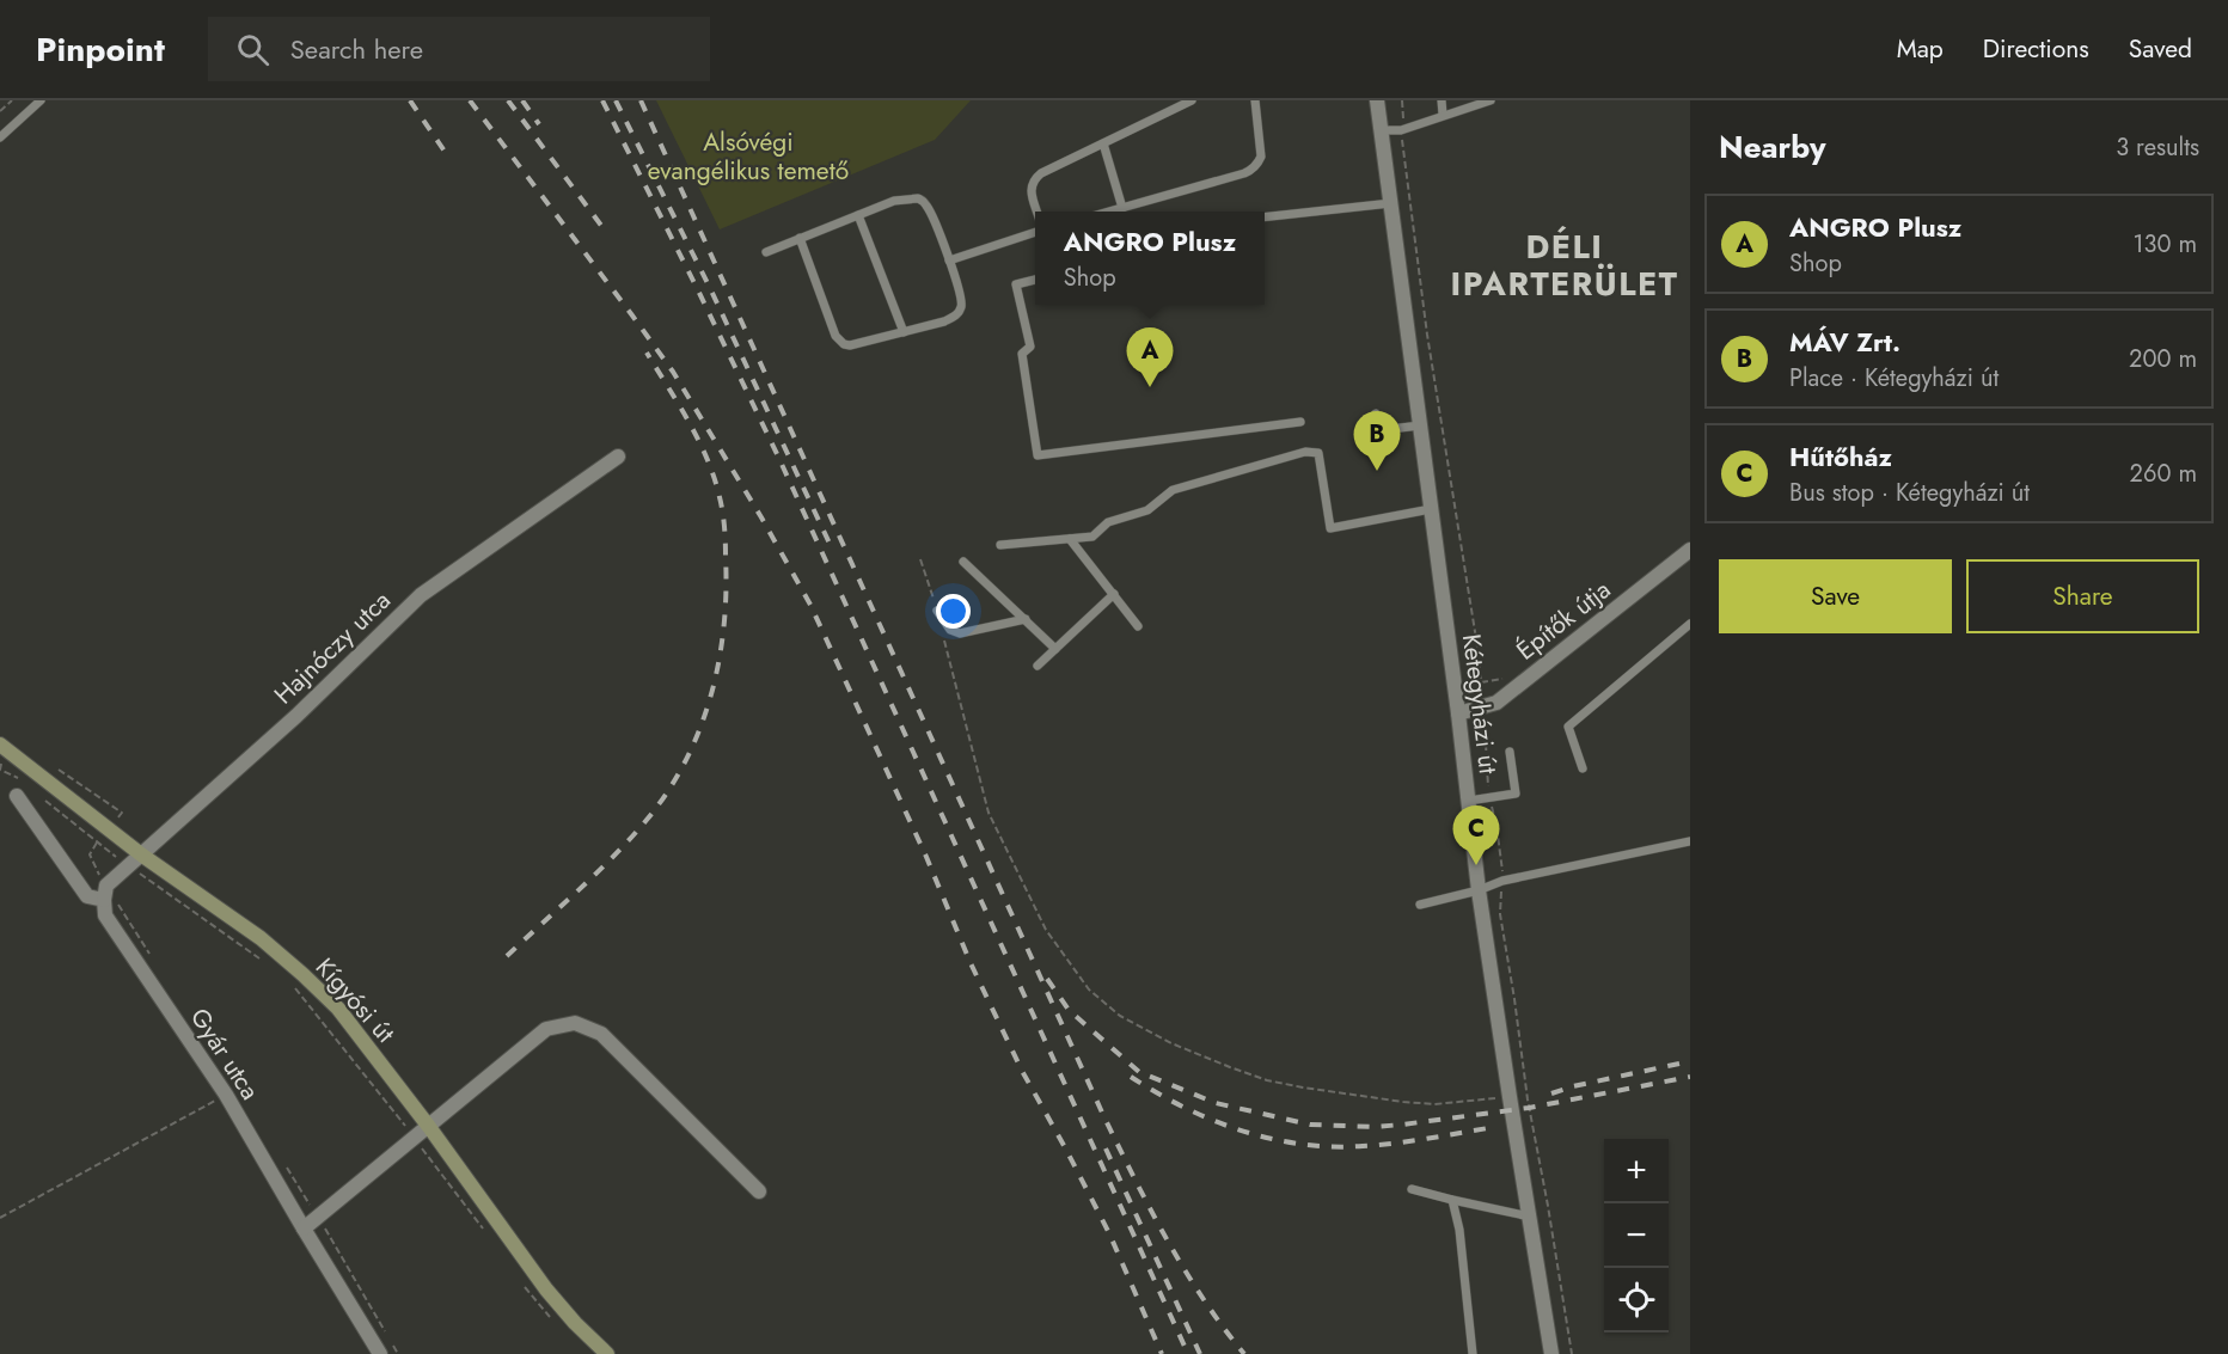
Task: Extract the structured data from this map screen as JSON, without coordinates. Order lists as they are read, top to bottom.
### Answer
{
  "streets": {
    "main road": ["Kígyósi út"],
    "street": [
      "Építők útja",
      "Hajnóczy utca",
      "Kétegyházi út",
      "Gyár utca"
    ]
  },
  "crossings": [
    ["Építők útja", "Kétegyházi út"],
    ["Hajnóczy utca", "Kígyósi út"],
    ["Hajnóczy utca", "Gyár utca"]
  ],
  "districts": ["DÉLI IPARTERÜLET"],
  "parks": ["Alsóvégi evangélikus temető"],
  "page": {
    "header": "Pinpoint",
    "search": "Search here",
    "nav": ["Map", "Directions", "Saved"],
    "heading": ["Nearby", "3 results"],
    "list": [
      {
        "mark": "A",
        "name": "ANGRO Plusz",
        "note": "Shop",
        "value": "130 m"
      },
      {
        "mark": "B",
        "name": "MÁV Zrt.",
        "note": "Place · Kétegyházi út",
        "value": "200 m"
      },
      {
        "mark": "C",
        "name": "Hűtőház",
        "note": "Bus stop · Kétegyházi út",
        "value": "260 m"
      }
    ],
    "popup": ["ANGRO Plusz", "Shop"],
    "pins": ["A", "B", "C"],
    "buttons": ["Save", "Share"],
    "map_buttons": ["+", "−"]
  }
}
